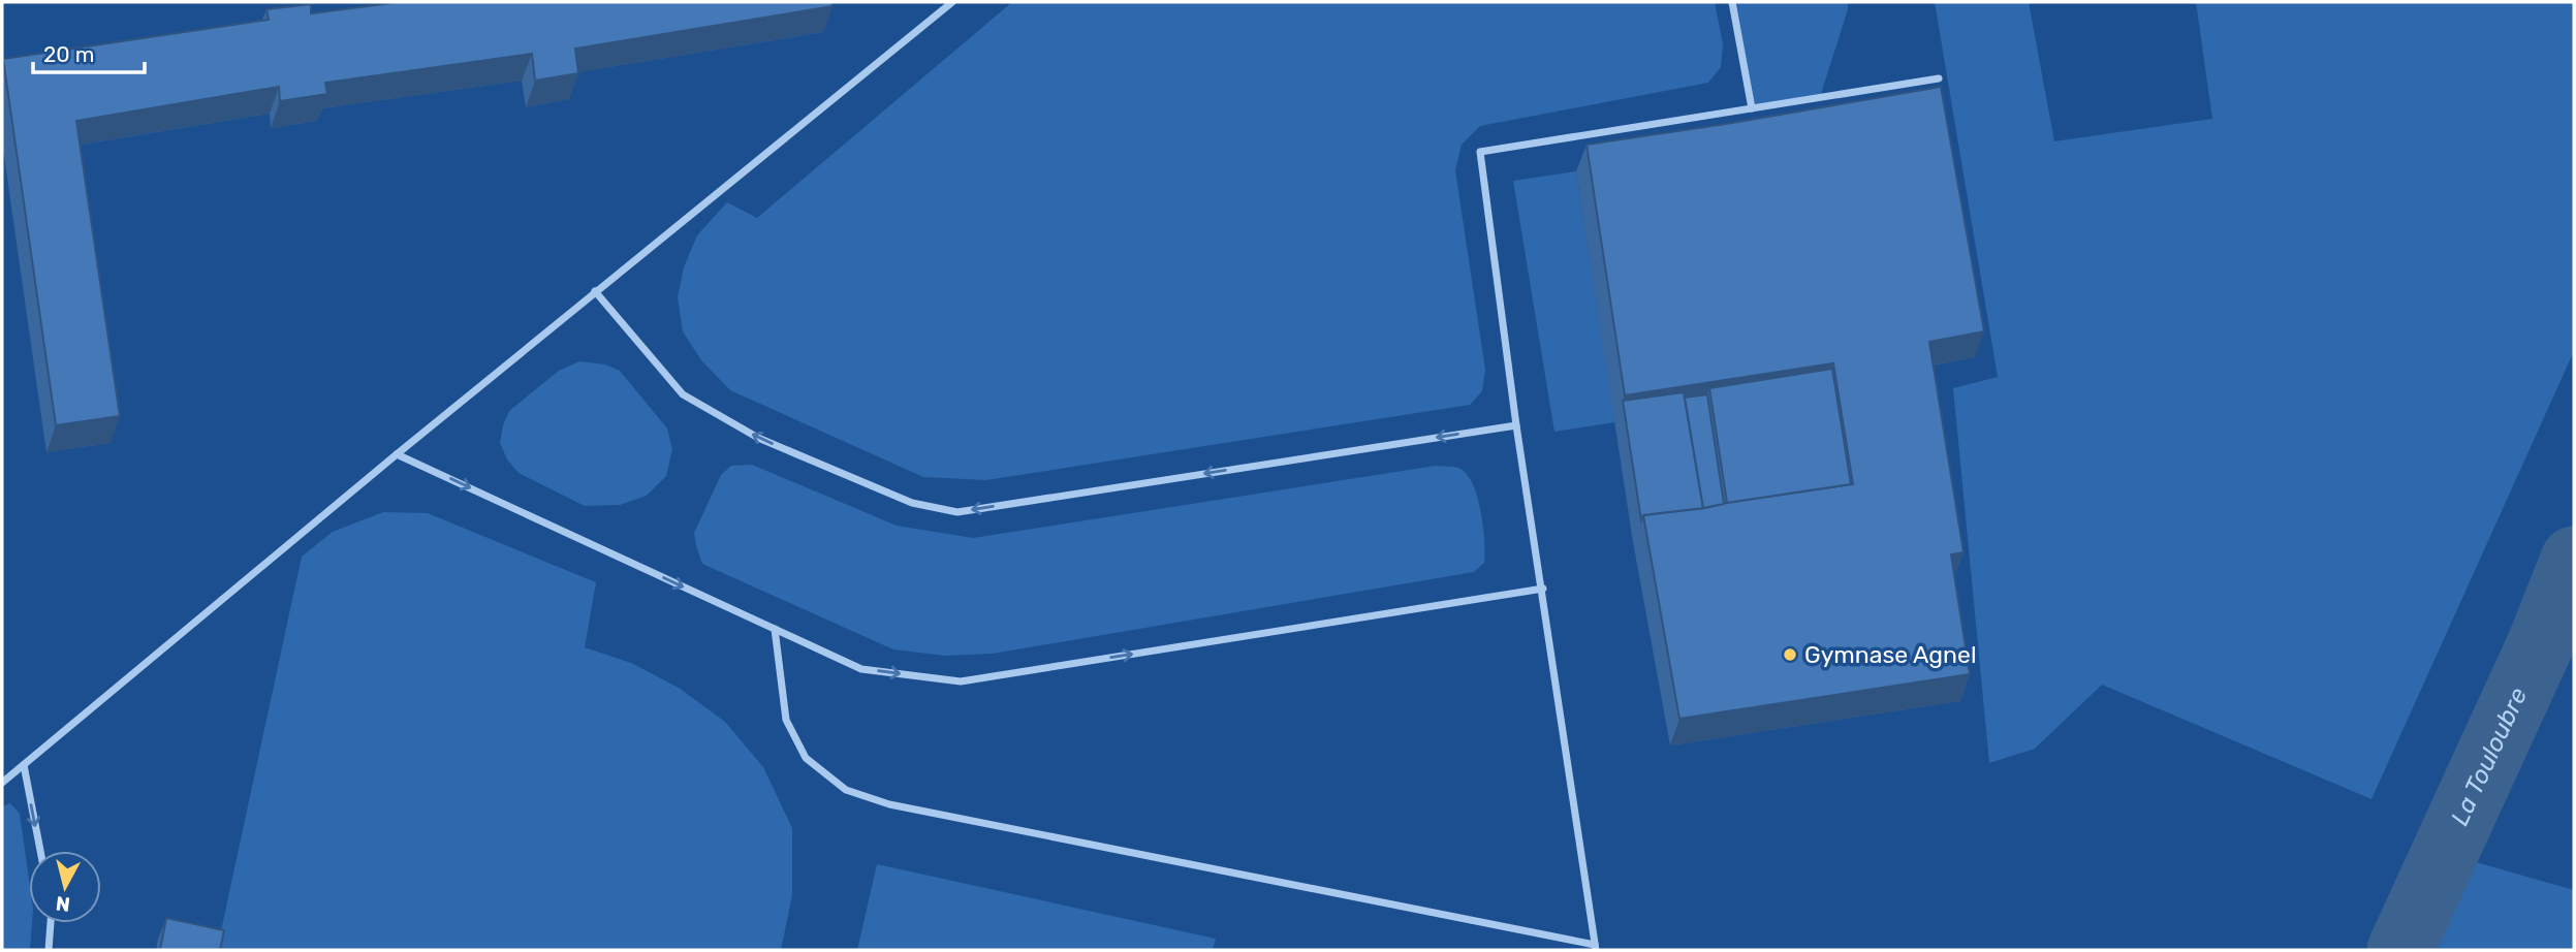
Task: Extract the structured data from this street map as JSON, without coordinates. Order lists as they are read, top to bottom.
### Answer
{
  "water": ["La Touloubre"],
  "places": ["Gymnase Agnel"],
  "scale_bar": "20 m",
  "north": "bottom"
}
